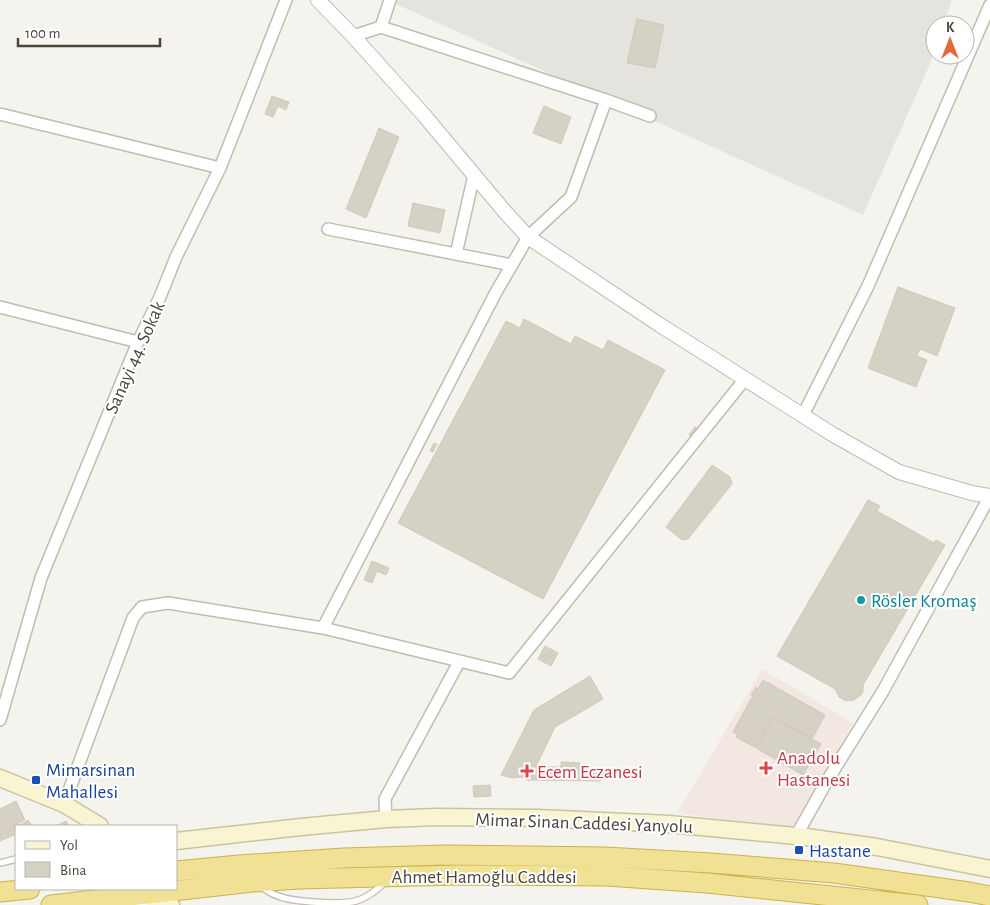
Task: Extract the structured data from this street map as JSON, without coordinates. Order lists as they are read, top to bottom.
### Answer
{
  "streets": {
    "highway": ["Ahmet Hamoğlu Caddesi"],
    "main road": ["Mimar Sinan Caddesi Yanyolu"],
    "street": ["Sanayi 44. Sokak"]
  },
  "places": {
    "other": ["Rösler Kromaş"],
    "health": ["Anadolu Hastanesi", "Ecem Eczanesi"],
    "transit": ["Mimarsinan Mahallesi", "Hastane"]
  },
  "legend": ["Yol", "Bina"],
  "scale_bar": "100 m",
  "north": "top"
}
